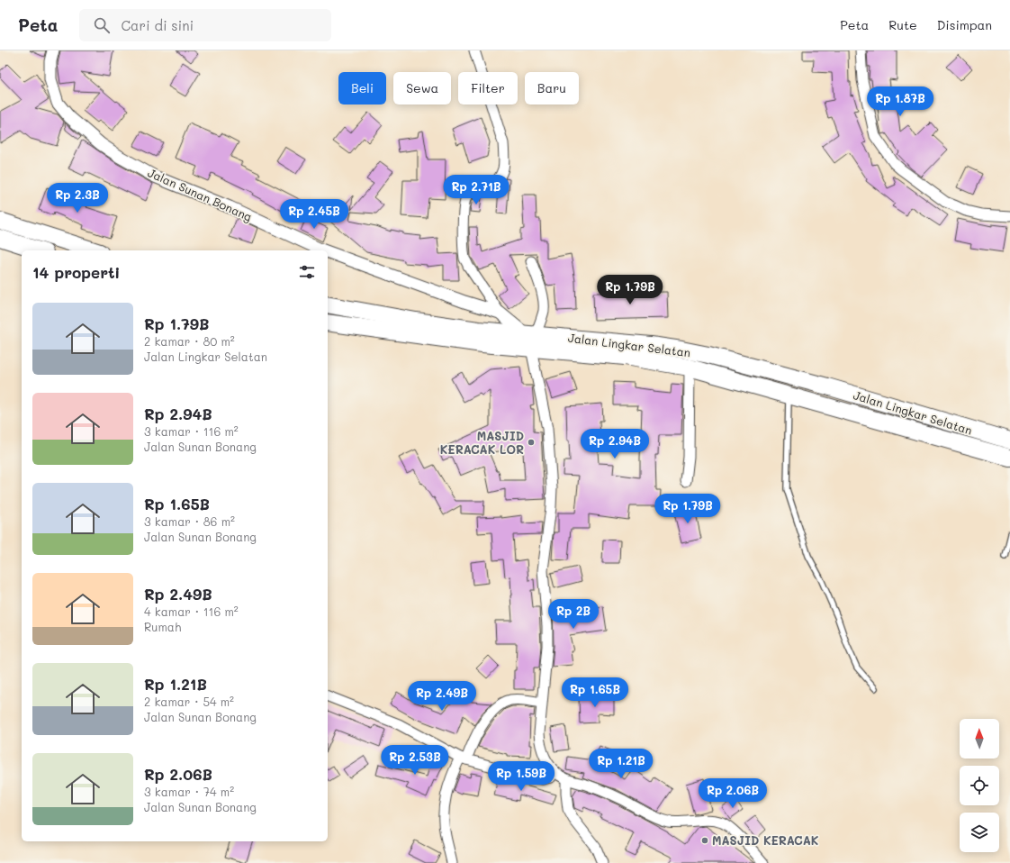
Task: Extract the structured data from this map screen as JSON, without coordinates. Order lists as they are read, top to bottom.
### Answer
{
  "streets": {
    "highway": ["Jalan Lingkar Selatan"],
    "street": ["Jalan Sunan Bonang"]
  },
  "crossings": [
    ["Jalan Sunan Bonang", "Jalan Lingkar Selatan"]
  ],
  "places": ["MASJID KERACAK LOR", "MASJID KERACAK"],
  "north": "top",
  "page": {
    "header": "Peta",
    "search": "Cari di sini",
    "nav": ["Peta", "Rute", "Disimpan"],
    "chip": [
      "Beli",
      "Sewa",
      "Filter",
      "Baru"
    ],
    "price": [
      "Rp 1.87B",
      "Rp 2.71B",
      "Rp 2.3B",
      "Rp 2.45B",
      "Rp 1.79B",
      "Rp 2.94B",
      "Rp 1.79B",
      "Rp 2B",
      "Rp 1.65B",
      "Rp 2.49B",
      "Rp 2.53B",
      "Rp 1.21B",
      "Rp 1.59B",
      "Rp 2.06B"
    ],
    "heading": "14 properti",
    "list": [
      {
        "name": "Rp 1.79B",
        "note": "2 kamar · 80 m² · Jalan Lingkar Selatan"
      },
      {
        "name": "Rp 2.94B",
        "note": "3 kamar · 116 m² · Jalan Sunan Bonang"
      },
      {
        "name": "Rp 1.65B",
        "note": "3 kamar · 86 m² · Jalan Sunan Bonang"
      },
      {
        "name": "Rp 2.49B",
        "note": "4 kamar · 116 m² · Rumah"
      },
      {
        "name": "Rp 1.21B",
        "note": "2 kamar · 54 m² · Jalan Sunan Bonang"
      },
      {
        "name": "Rp 2.06B",
        "note": "3 kamar · 74 m² · Jalan Sunan Bonang"
      }
    ]
  }
}
